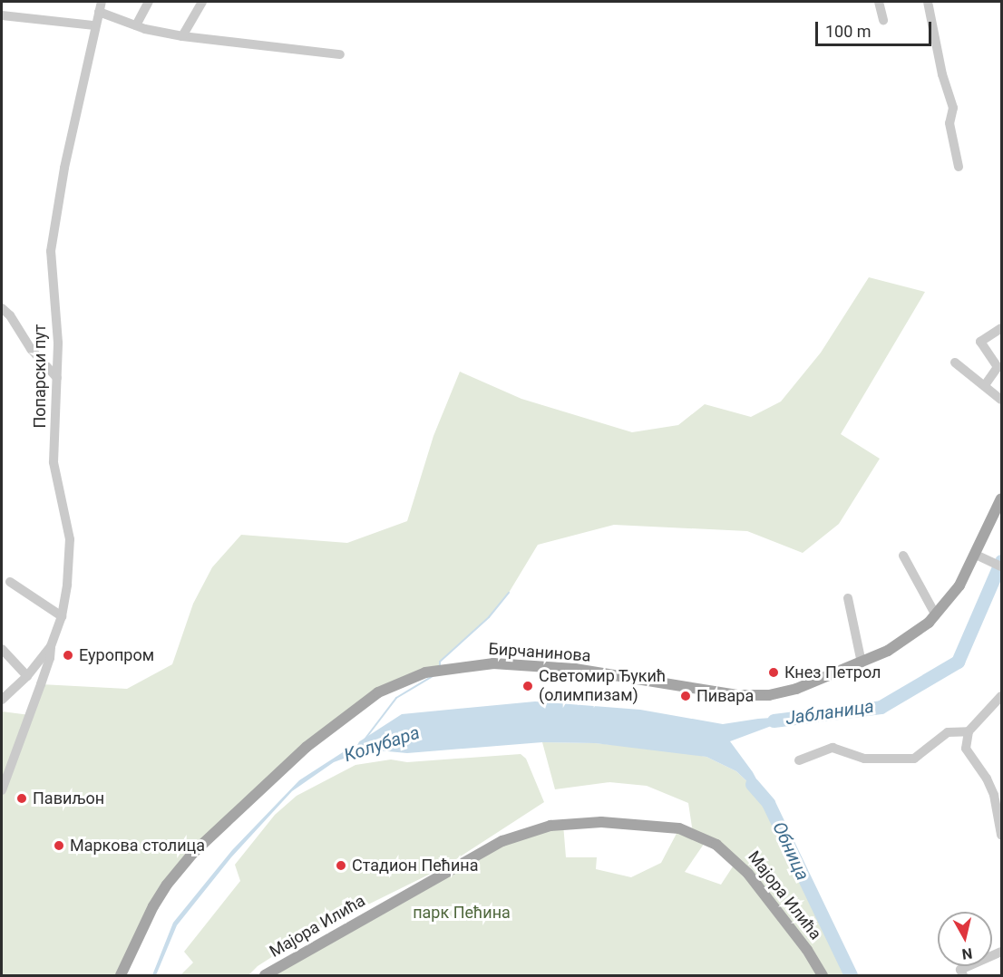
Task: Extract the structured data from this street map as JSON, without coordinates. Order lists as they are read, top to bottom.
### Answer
{
  "streets": {
    "main road": ["Бирчанинова", "Мајора Илића"],
    "street": ["Попарски пут"]
  },
  "water": ["Јабланица", "Колубара", "Обница"],
  "parks": ["парк Пећина"],
  "places": [
    "Еуропром",
    "Кнез Петрол",
    "Светомир Ђукић (олимпизам)",
    "Пивара",
    "Павиљон",
    "Маркова столица",
    "Стадион Пећина"
  ],
  "scale_bar": "100 m",
  "north": "bottom"
}
